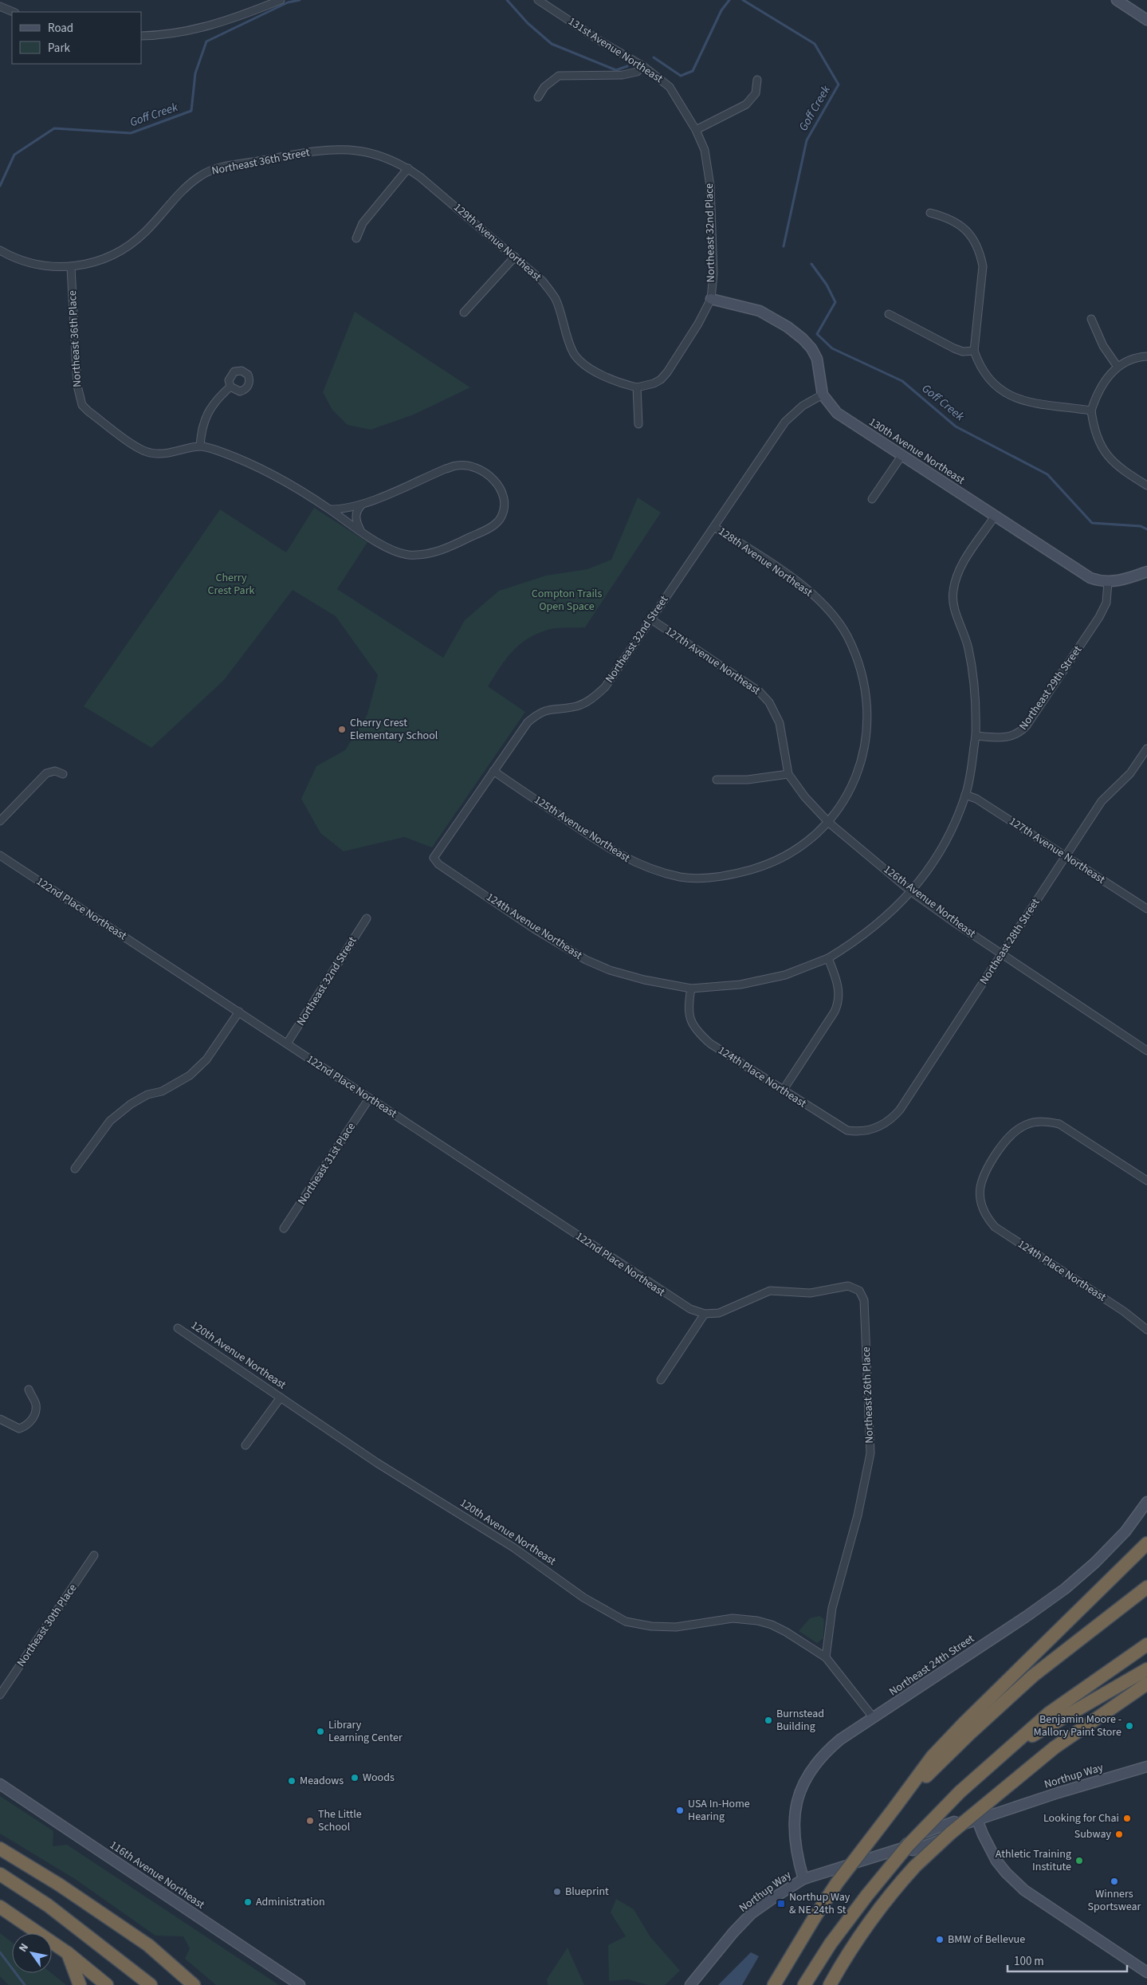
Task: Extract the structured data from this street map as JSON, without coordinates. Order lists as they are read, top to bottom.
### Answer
{
  "streets": {
    "street": [
      "131st Avenue Northeast",
      "Northeast 36th Street",
      "Northeast 32nd Place",
      "129th Avenue Northeast",
      "Northeast 36th Place",
      "130th Avenue Northeast",
      "128th Avenue Northeast",
      "Northeast 32nd Street",
      "127th Avenue Northeast",
      "Northeast 29th Street",
      "125th Avenue Northeast",
      "126th Avenue Northeast",
      "122nd Place Northeast",
      "124th Avenue Northeast",
      "Northeast 28th Street",
      "124th Place Northeast",
      "Northeast 31st Place",
      "120th Avenue Northeast",
      "Northeast 26th Place",
      "Northeast 30th Place",
      "Northeast 24th Street",
      "Northup Way",
      "116th Avenue Northeast"
    ]
  },
  "crossings": [
    ["131st Avenue Northeast", "Northeast 32nd Place"],
    ["Northeast 36th Street", "129th Avenue Northeast"],
    ["Northeast 36th Street", "Northeast 36th Place"],
    ["Northeast 32nd Place", "129th Avenue Northeast"],
    ["Northeast 32nd Place", "130th Avenue Northeast"],
    ["130th Avenue Northeast", "Northeast 32nd Street"],
    ["130th Avenue Northeast", "Northeast 29th Street"],
    ["128th Avenue Northeast", "Northeast 32nd Street"],
    ["128th Avenue Northeast", "125th Avenue Northeast"],
    ["128th Avenue Northeast", "126th Avenue Northeast"],
    ["Northeast 32nd Street", "127th Avenue Northeast"],
    ["Northeast 32nd Street", "125th Avenue Northeast"],
    ["Northeast 32nd Street", "122nd Place Northeast"],
    ["Northeast 32nd Street", "124th Avenue Northeast"],
    ["127th Avenue Northeast", "126th Avenue Northeast"],
    ["127th Avenue Northeast", "Northeast 28th Street"],
    ["125th Avenue Northeast", "126th Avenue Northeast"],
    ["126th Avenue Northeast", "Northeast 28th Street"],
    ["122nd Place Northeast", "Northeast 31st Place"],
    ["122nd Place Northeast", "Northeast 26th Place"],
    ["124th Avenue Northeast", "124th Place Northeast"],
    ["Northeast 28th Street", "124th Place Northeast"],
    ["120th Avenue Northeast", "Northeast 26th Place"],
    ["120th Avenue Northeast", "Northeast 24th Street"],
    ["Northeast 24th Street", "Northup Way"]
  ],
  "water": ["Goff Creek"],
  "parks": ["Cherry Crest Park", "Compton Trails Open Space"],
  "places": {
    "other": [
      "Cherry Crest Elementary School",
      "Burnstead Building",
      "Benjamin Moore - Mallory Paint Store",
      "Library Learning Center",
      "Woods",
      "Meadows",
      "USA In-Home Hearing",
      "Looking for Chai",
      "The Little School",
      "Subway",
      "Athletic Training Institute",
      "Winners Sportswear",
      "Blueprint",
      "Administration",
      "BMW of Bellevue"
    ],
    "transit": ["Northup Way & NE 24th St"]
  },
  "legend": ["Road", "Park"],
  "scale_bar": "100 m",
  "north": "top left"
}
